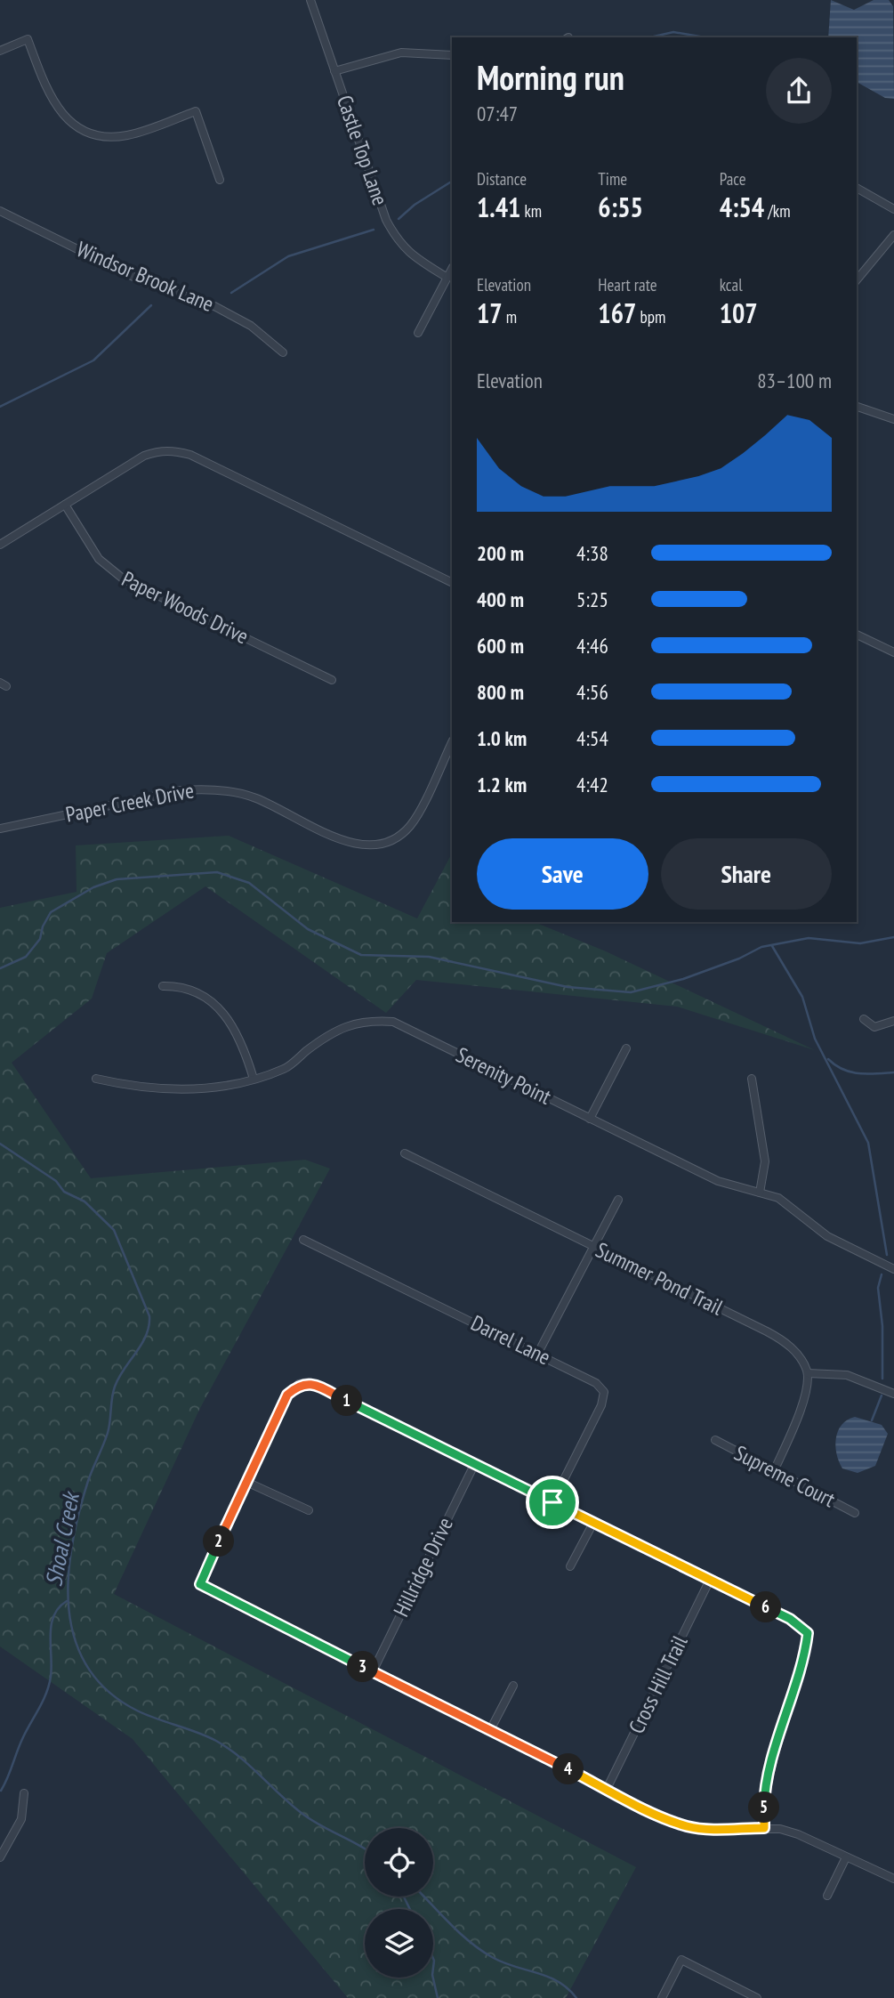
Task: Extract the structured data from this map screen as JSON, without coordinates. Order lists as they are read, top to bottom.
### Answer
{
  "streets": {
    "street": [
      "Castle Top Lane",
      "Windsor Brook Lane",
      "Paper Woods Drive",
      "Paper Creek Drive",
      "Serenity Point",
      "Summer Pond Trail",
      "Darrel Lane",
      "Supreme Court",
      "Hillridge Drive",
      "Cross Hill Trail"
    ]
  },
  "water": ["Shoal Creek"],
  "page": {
    "heading": ["Morning run", "07:47"],
    "stats": [
      ["Distance", "1.41 km"],
      ["Time", "6:55"],
      ["Pace", "4:54 /km"],
      ["Elevation", "17 m"],
      ["Heart rate", "167 bpm"],
      ["kcal", "107"]
    ],
    "chart": ["Elevation", "83–100 m"],
    "list": [
      {
        "name": "200 m",
        "note": "4:38"
      },
      {
        "name": "400 m",
        "note": "5:25"
      },
      {
        "name": "600 m",
        "note": "4:46"
      },
      {
        "name": "800 m",
        "note": "4:56"
      },
      {
        "name": "1.0 km",
        "note": "4:54"
      },
      {
        "name": "1.2 km",
        "note": "4:42"
      }
    ],
    "buttons": ["Save", "Share"],
    "pins": [
      "1",
      "2",
      "6",
      "3",
      "4",
      "5"
    ]
  }
}
